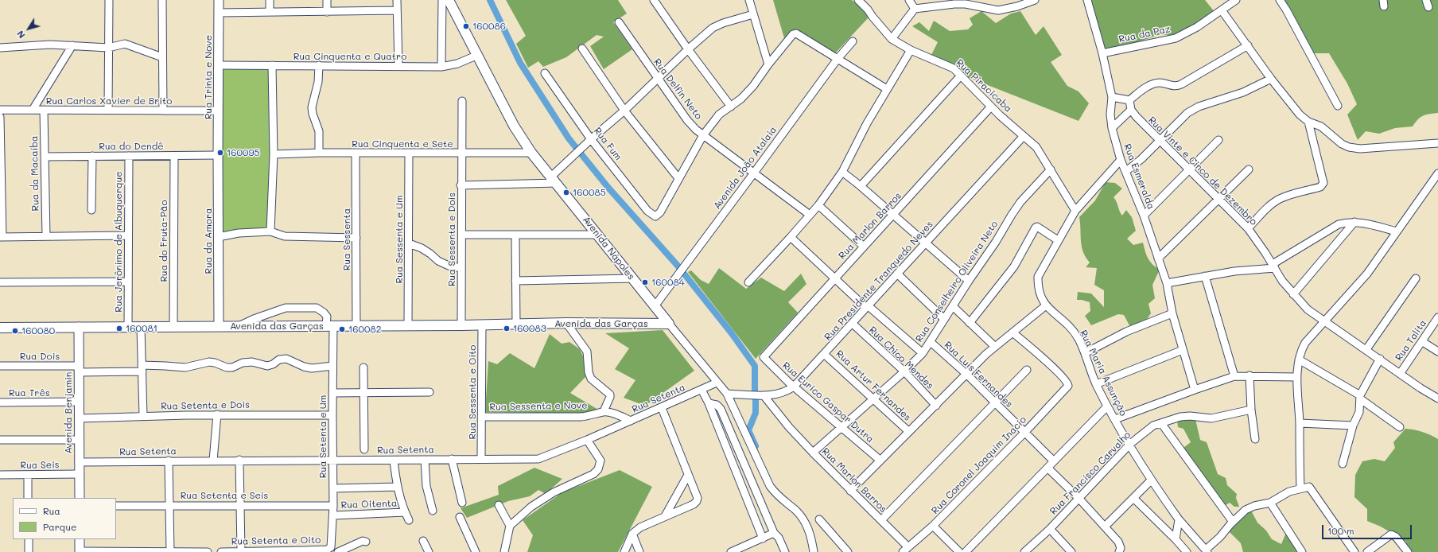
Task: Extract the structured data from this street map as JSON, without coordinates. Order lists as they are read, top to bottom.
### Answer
{
  "streets": {
    "main road": ["Avenida Nápoles", "Avenida das Garças"],
    "street": [
      "Rua da Paz",
      "Rua Cinquenta e Quatro",
      "Rua Trinta e Nove",
      "Rua Piracicaba",
      "Rua Delfin Neto",
      "Rua Carlos Xavier de Brito",
      "Rua Cinquenta e Sete",
      "Rua Fum",
      "Rua do Dendê",
      "Avenida João Atalaia",
      "Rua Vinte e Cinco de Dezembro",
      "Rua da Macaíba",
      "Rua Esmeralda",
      "Rua Marlon Barros",
      "Rua Sessenta",
      "Rua Sessenta e Um",
      "Rua Sessenta e Dois",
      "Rua do Fruta-Pão",
      "Rua da Amora",
      "Rua Jerônimo de Albuquerque",
      "Rua Presidente Tranquedo Neves",
      "Rua Conselheiro Oliveira Neto",
      "Rua Talita",
      "Rua Dois",
      "Rua Chico Mendes",
      "Rua Maria Assunção",
      "Rua Luís Fernandes",
      "Rua Artur Fernandes",
      "Rua Sessenta e Oito",
      "Rua Três",
      "Rua Setenta",
      "Rua Eurico Gaspar Dutra",
      "Rua Setenta e Dois",
      "Rua Sessenta e Nove",
      "Avenida Benjamin",
      "Rua Setenta e Um",
      "Rua Seis",
      "Rua Coronel Joaquim Inacio",
      "Rua Francisco Carvalho",
      "Rua Setenta e Seis",
      "Rua Oitenta",
      "Rua Setenta e Oito"
    ]
  },
  "crossings": [
    ["Rua da Paz", "Rua Esmeralda"],
    ["Rua Cinquenta e Quatro", "Rua Trinta e Nove"],
    ["Rua Cinquenta e Quatro", "Avenida Nápoles"],
    ["Rua Trinta e Nove", "Rua Carlos Xavier de Brito"],
    ["Rua Trinta e Nove", "Rua do Dendê"],
    ["Rua Trinta e Nove", "Rua da Amora"],
    ["Rua Piracicaba", "Rua Marlon Barros"],
    ["Rua Piracicaba", "Rua Presidente Tranquedo Neves"],
    ["Rua Piracicaba", "Rua Conselheiro Oliveira Neto"],
    ["Rua Piracicaba", "Rua Maria Assunção"],
    ["Rua Delfin Neto", "Avenida João Atalaia"],
    ["Rua Carlos Xavier de Brito", "Rua da Macaíba"],
    ["Rua Cinquenta e Sete", "Rua Sessenta"],
    ["Rua Cinquenta e Sete", "Rua Sessenta e Um"],
    ["Rua Cinquenta e Sete", "Rua Sessenta e Dois"],
    ["Rua Cinquenta e Sete", "Avenida Nápoles"],
    ["Rua do Dendê", "Rua da Macaíba"],
    ["Rua do Dendê", "Rua do Fruta-Pão"],
    ["Rua do Dendê", "Rua da Amora"],
    ["Rua do Dendê", "Rua Jerônimo de Albuquerque"],
    ["Avenida João Atalaia", "Avenida Nápoles"],
    ["Rua Vinte e Cinco de Dezembro", "Rua Talita"],
    ["Rua Esmeralda", "Rua Maria Assunção"],
    ["Rua Marlon Barros", "Rua Presidente Tranquedo Neves"],
    ["Rua Marlon Barros", "Rua Conselheiro Oliveira Neto"],
    ["Rua Marlon Barros", "Rua Eurico Gaspar Dutra"],
    ["Rua Marlon Barros", "Rua Coronel Joaquim Inacio"],
    ["Rua Sessenta", "Avenida das Garças"],
    ["Rua Sessenta e Um", "Avenida das Garças"],
    ["Rua Sessenta e Dois", "Avenida das Garças"],
    ["Rua do Fruta-Pão", "Avenida das Garças"],
    ["Rua da Amora", "Avenida das Garças"],
    ["Rua Jerônimo de Albuquerque", "Avenida das Garças"],
    ["Avenida Nápoles", "Rua Presidente Tranquedo Neves"],
    ["Avenida Nápoles", "Avenida das Garças"],
    ["Avenida Nápoles", "Rua Setenta"],
    ["Rua Presidente Tranquedo Neves", "Rua Chico Mendes"],
    ["Rua Presidente Tranquedo Neves", "Rua Artur Fernandes"],
    ["Rua Presidente Tranquedo Neves", "Rua Eurico Gaspar Dutra"],
    ["Rua Conselheiro Oliveira Neto", "Rua Chico Mendes"],
    ["Rua Conselheiro Oliveira Neto", "Rua Luís Fernandes"],
    ["Rua Conselheiro Oliveira Neto", "Rua Artur Fernandes"],
    ["Rua Conselheiro Oliveira Neto", "Rua Eurico Gaspar Dutra"],
    ["Avenida das Garças", "Rua Sessenta e Oito"],
    ["Avenida das Garças", "Avenida Benjamin"],
    ["Avenida das Garças", "Rua Setenta e Um"],
    ["Rua Dois", "Avenida Benjamin"],
    ["Rua Dois", "Rua Setenta e Um"],
    ["Rua Maria Assunção", "Rua Francisco Carvalho"],
    ["Rua Luís Fernandes", "Rua Coronel Joaquim Inacio"],
    ["Rua Sessenta e Oito", "Rua Setenta"],
    ["Rua Sessenta e Oito", "Rua Sessenta e Nove"],
    ["Rua Três", "Avenida Benjamin"],
    ["Rua Setenta", "Avenida Benjamin"],
    ["Rua Setenta", "Rua Setenta e Um"],
    ["Rua Setenta e Dois", "Avenida Benjamin"],
    ["Rua Setenta e Dois", "Rua Setenta e Um"],
    ["Avenida Benjamin", "Rua Seis"],
    ["Rua Setenta e Um", "Rua Setenta e Seis"],
    ["Rua Setenta e Um", "Rua Oitenta"],
    ["Rua Setenta e Um", "Rua Setenta e Oito"]
  ],
  "places": [
    "160086",
    "160095",
    "160085",
    "160084",
    "160081",
    "160083",
    "160082",
    "160080"
  ],
  "legend": ["Rua", "Parque"],
  "scale_bar": "100 m",
  "north": "bottom left"
}
